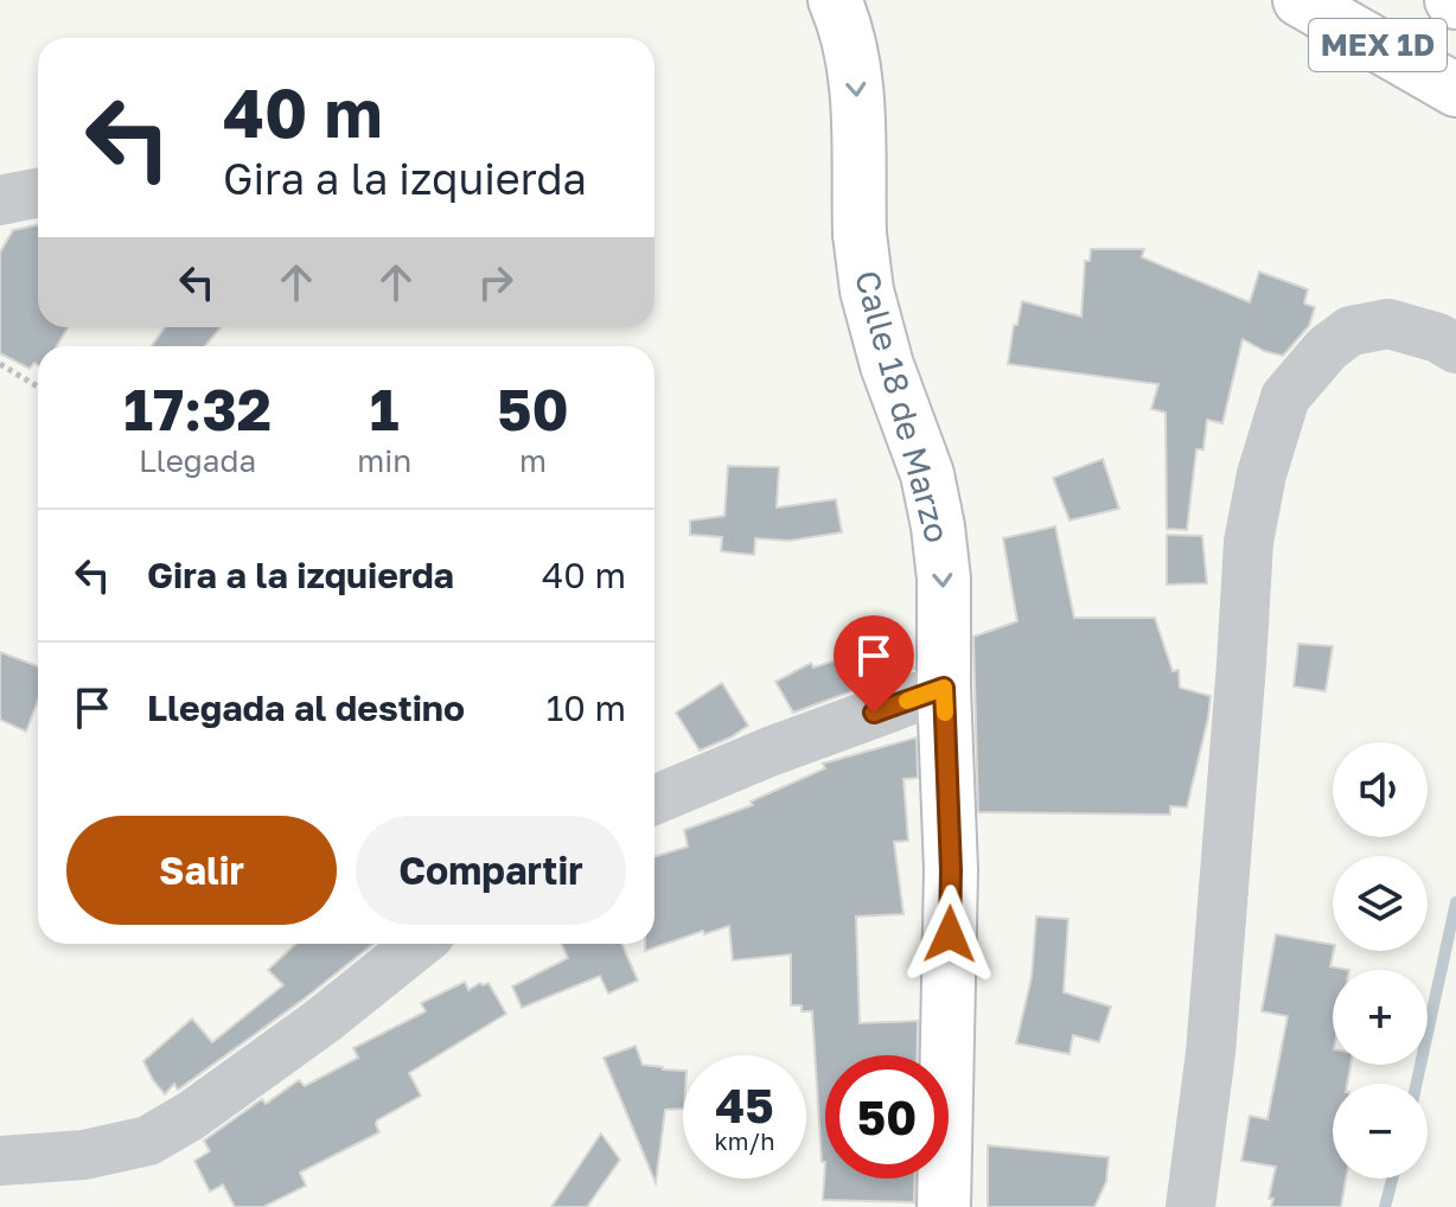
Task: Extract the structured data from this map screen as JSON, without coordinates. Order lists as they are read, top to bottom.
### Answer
{
  "streets": {
    "main road": ["MEX 1D", "Calle 18 de Marzo"]
  },
  "one_way": ["Calle 18 de Marzo"],
  "page": {
    "turn": ["40 m", "Gira a la izquierda"],
    "eta": [
      "17:32",
      "Llegada",
      "1",
      "min",
      "50",
      "m"
    ],
    "list": [
      {
        "name": "Gira a la izquierda",
        "value": "40 m"
      },
      {
        "name": "Llegada al destino",
        "value": "10 m"
      }
    ],
    "map_buttons": ["+", "−"],
    "buttons": ["Salir", "Compartir"],
    "speed": "45 km/h",
    "limit": "50"
  }
}
